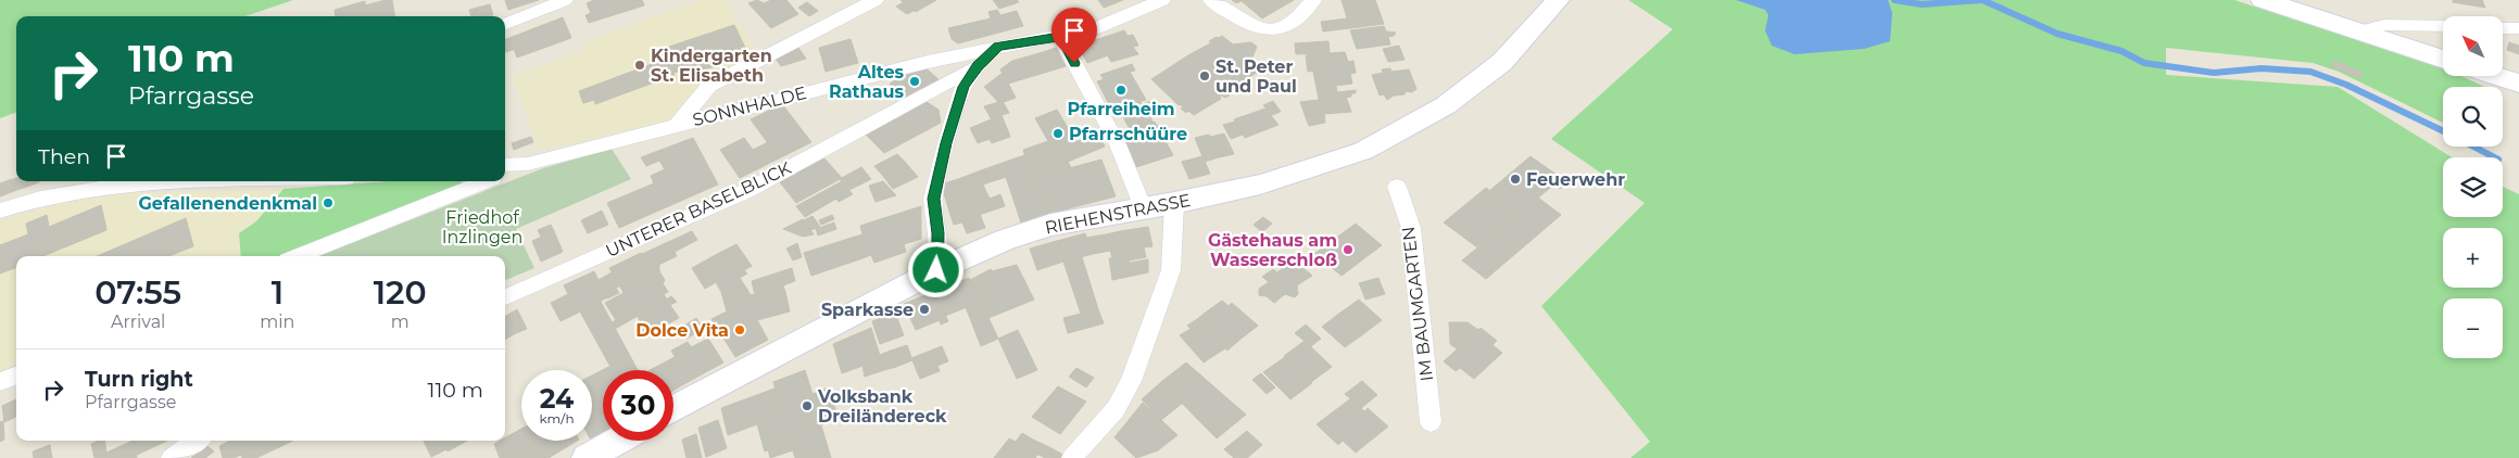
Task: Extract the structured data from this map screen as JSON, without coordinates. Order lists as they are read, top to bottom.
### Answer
{
  "streets": {
    "street": [
      "SONNHALDE",
      "UNTERER BASELBLICK",
      "RIEHENSTRASSE",
      "IM BAUMGARTEN"
    ]
  },
  "parks": ["Friedhof Inzlingen"],
  "places": [
    "Kindergarten St. Elisabeth",
    "St. Peter und Paul",
    "Altes Rathaus",
    "Pfarreiheim",
    "Pfarrschüüre",
    "Feuerwehr",
    "Gefallenendenkmal",
    "Gästehaus am Wasserschloß",
    "Sparkasse",
    "Dolce Vita",
    "Volksbank Dreiländereck"
  ],
  "north": "top left",
  "page": {
    "map_buttons": ["+", "−"],
    "turn": ["110 m", "Pfarrgasse"],
    "then": "Then",
    "eta": [
      "07:55",
      "Arrival",
      "1",
      "min",
      "120",
      "m"
    ],
    "list": [
      {
        "name": "Turn right",
        "note": "Pfarrgasse",
        "value": "110 m"
      }
    ],
    "speed": "24 km/h",
    "limit": "30"
  }
}
